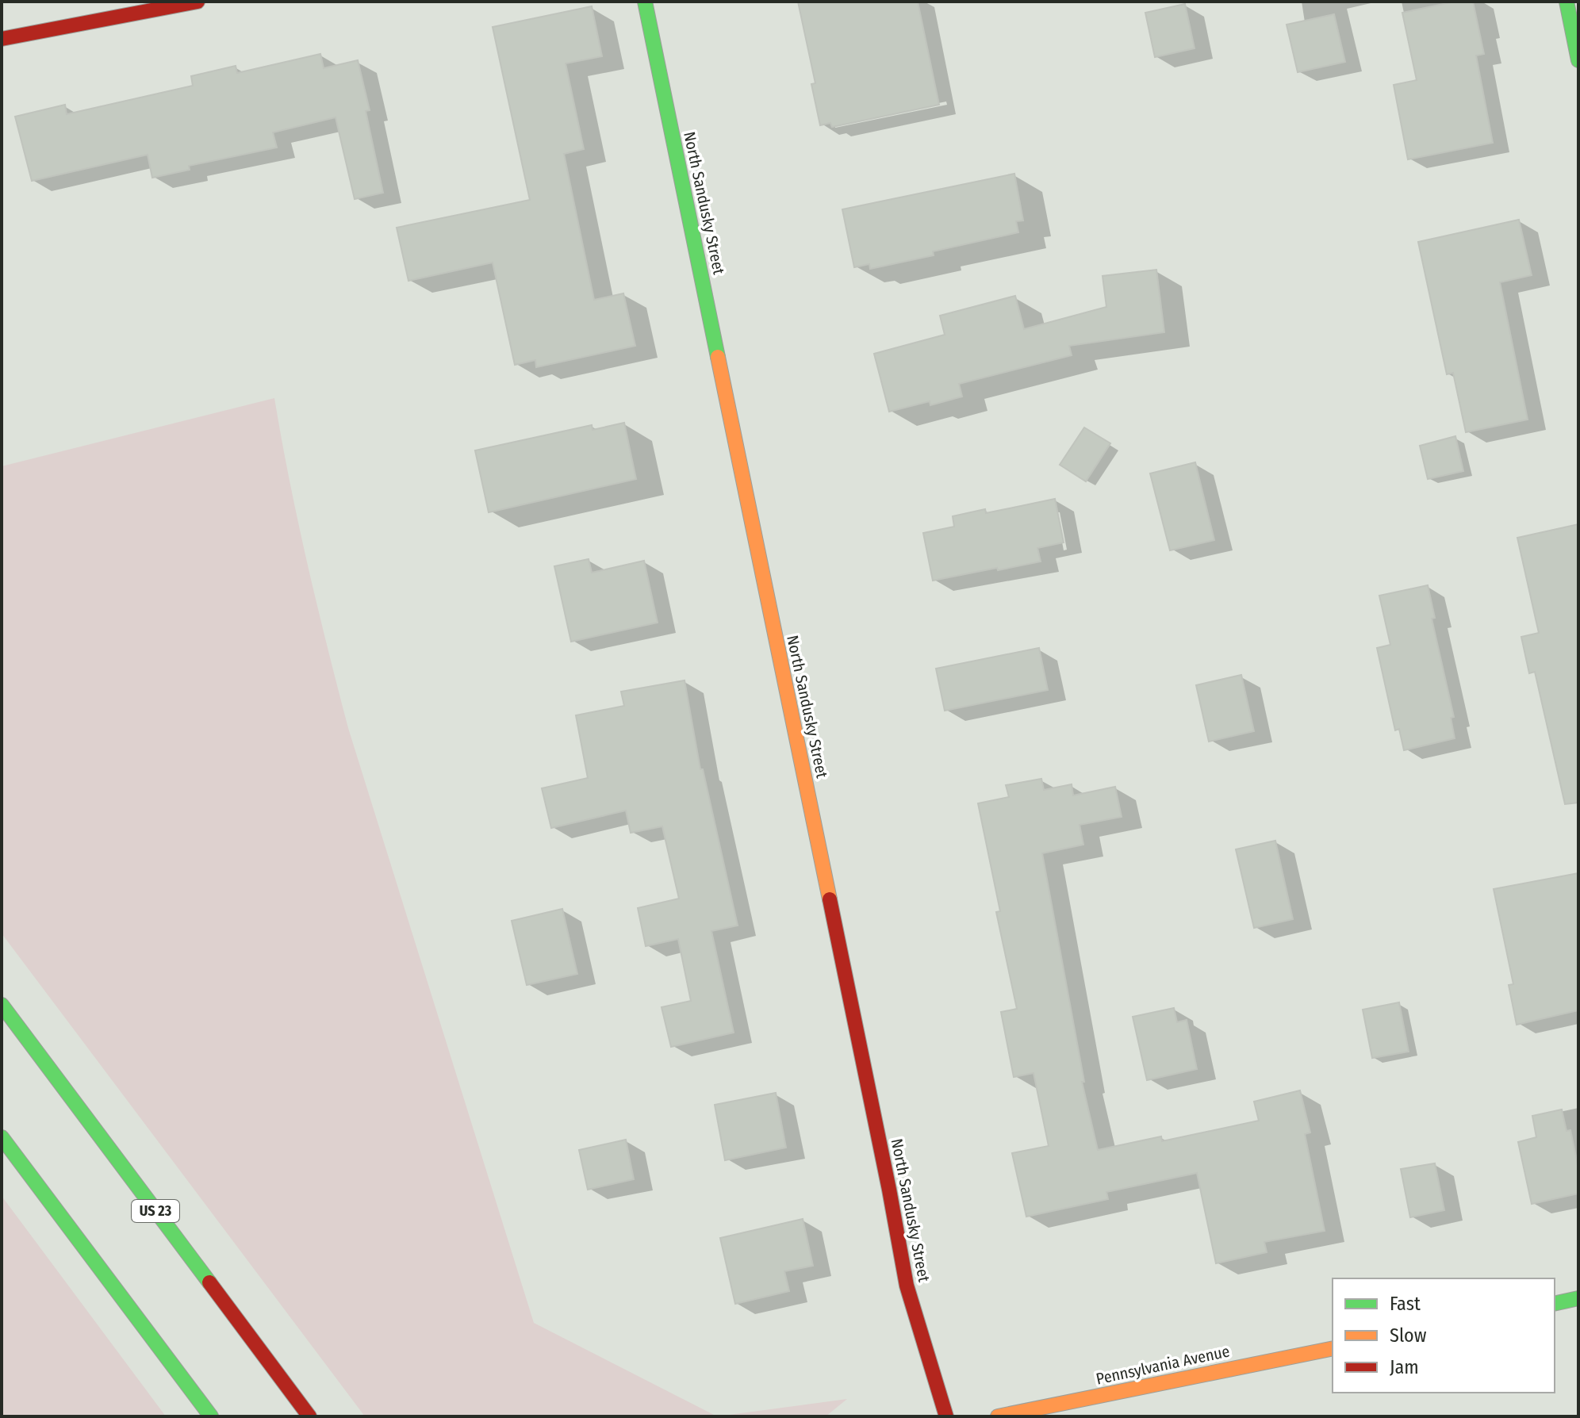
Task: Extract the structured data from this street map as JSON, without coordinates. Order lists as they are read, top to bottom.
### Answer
{
  "streets": {
    "main road": ["North Sandusky Street", "US 23", "Pennsylvania Avenue"]
  },
  "legend": ["Fast", "Slow", "Jam"]
}
